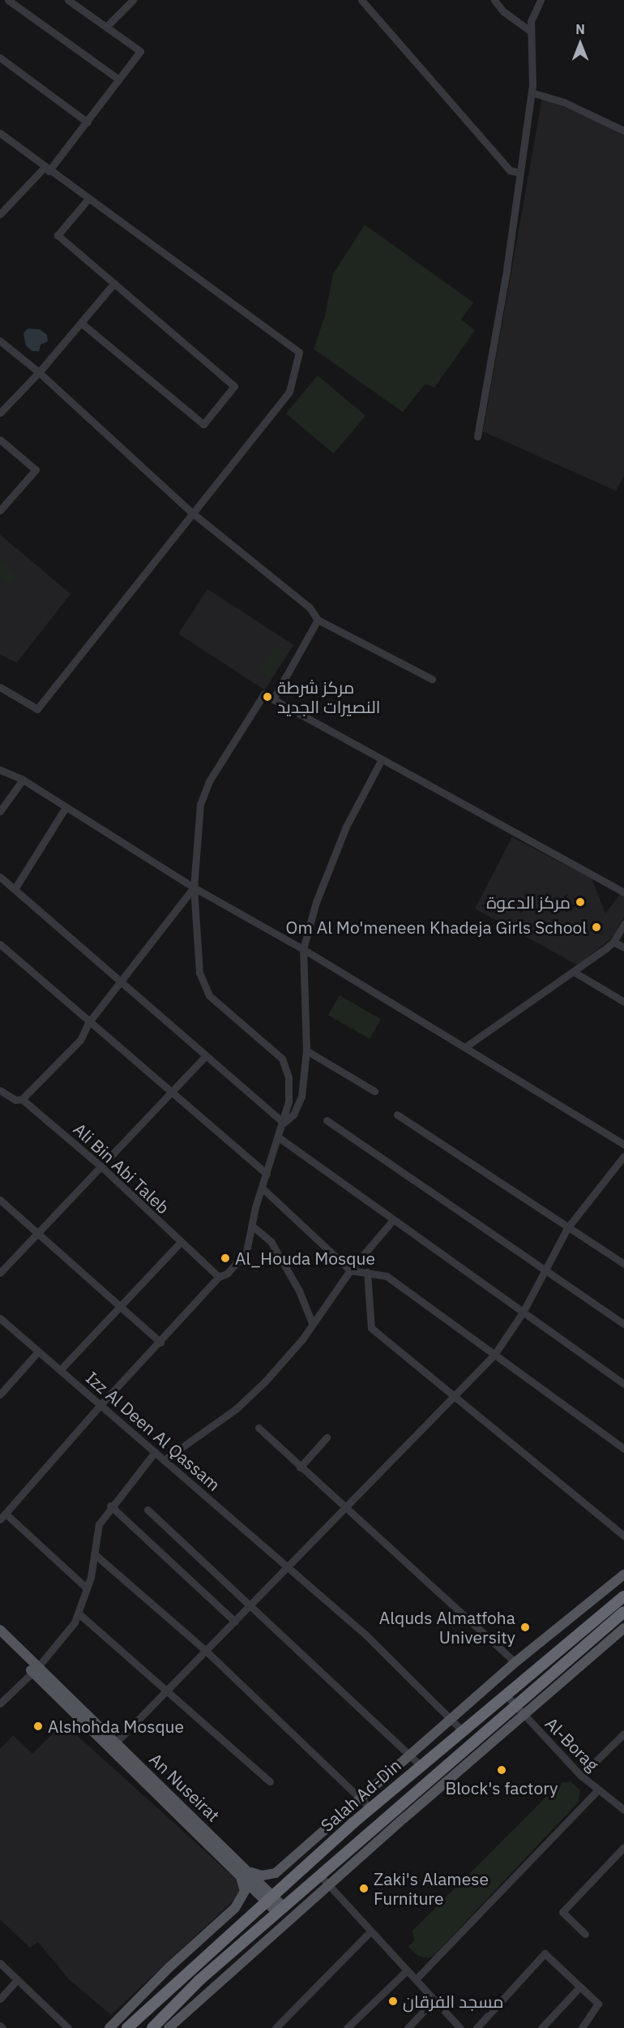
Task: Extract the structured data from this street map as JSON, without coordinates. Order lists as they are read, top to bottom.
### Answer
{
  "streets": {
    "highway": ["Salah Ad-Din"],
    "main road": ["An Nuseirat"],
    "street": ["Ali Bin Abi Taleb", "Izz Al Deen Al Qassam", "Al-Borag"]
  },
  "crossings": [
    ["Izz Al Deen Al Qassam", "Salah Ad-Din"],
    ["Al-Borag", "Salah Ad-Din"],
    ["An Nuseirat", "Salah Ad-Din"]
  ],
  "places": [
    "مركز شرطة النصيرات الجديد",
    "مركز الدعوة",
    "Om Al Mo'meneen Khadeja Girls School",
    "Al_Houda Mosque",
    "Alquds Almatfoha University",
    "Alshohda Mosque",
    "Block's factory",
    "Zaki's Alamese Furniture",
    "مسجد الفرقان"
  ],
  "north": "top"
}
